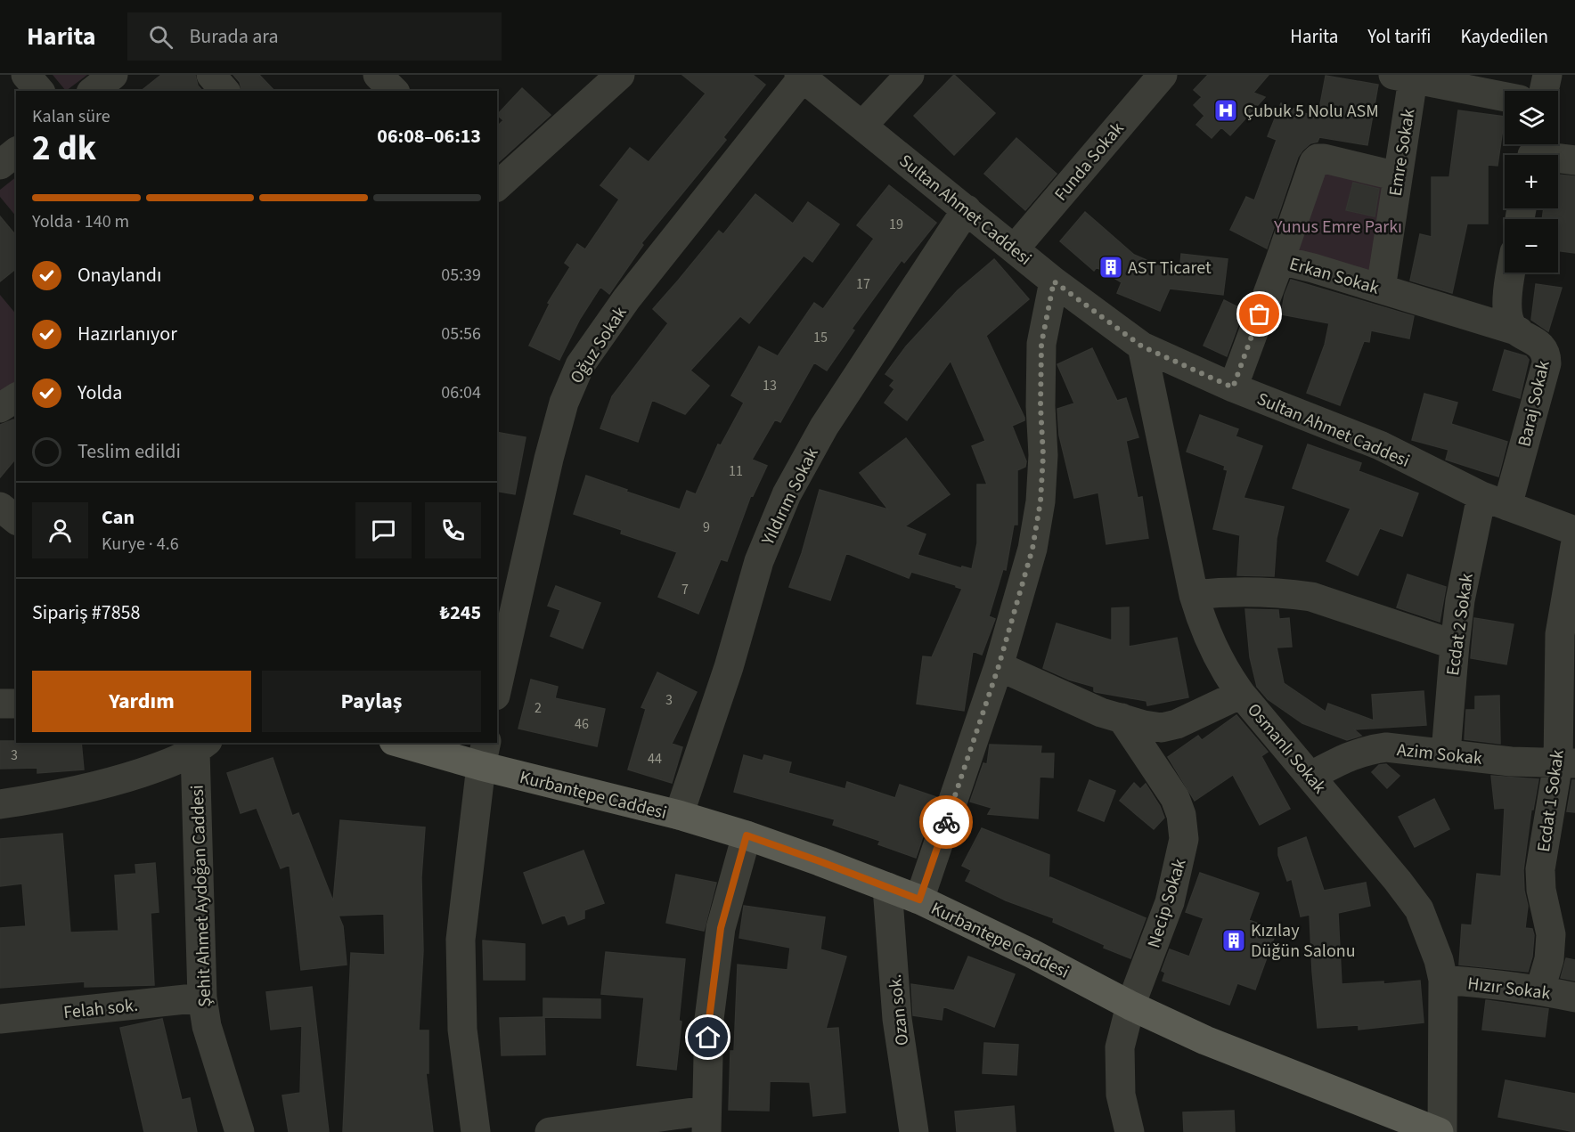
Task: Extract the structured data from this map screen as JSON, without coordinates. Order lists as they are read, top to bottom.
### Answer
{
  "streets": {
    "main road": ["Kurbantepe Caddesi"],
    "street": [
      "Emre Sokak",
      "Funda Sokak",
      "Sultan Ahmet Caddesi",
      "Erkan Sokak",
      "Oğuz Sokak",
      "Baraj Sokak",
      "Yıldırım Sokak",
      "Ecdat 2 Sokak",
      "Osmanlı Sokak",
      "Azim Sokak",
      "Ecdat 1 Sokak",
      "Şehit Ahmet Aydoğan Caddesi",
      "Necip Sokak",
      "Hızır Sokak",
      "Felah sok.",
      "Ozan sok."
    ]
  },
  "crossings": [
    ["Emre Sokak", "Erkan Sokak"],
    ["Funda Sokak", "Sultan Ahmet Caddesi"],
    ["Sultan Ahmet Caddesi", "Erkan Sokak"],
    ["Sultan Ahmet Caddesi", "Oğuz Sokak"],
    ["Sultan Ahmet Caddesi", "Baraj Sokak"],
    ["Sultan Ahmet Caddesi", "Yıldırım Sokak"],
    ["Sultan Ahmet Caddesi", "Ecdat 2 Sokak"],
    ["Sultan Ahmet Caddesi", "Osmanlı Sokak"],
    ["Erkan Sokak", "Baraj Sokak"],
    ["Baraj Sokak", "Ecdat 2 Sokak"],
    ["Yıldırım Sokak", "Kurbantepe Caddesi"],
    ["Ecdat 2 Sokak", "Azim Sokak"],
    ["Osmanlı Sokak", "Azim Sokak"],
    ["Osmanlı Sokak", "Kurbantepe Caddesi"],
    ["Osmanlı Sokak", "Hızır Sokak"],
    ["Azim Sokak", "Ecdat 1 Sokak"],
    ["Kurbantepe Caddesi", "Necip Sokak"],
    ["Kurbantepe Caddesi", "Ozan sok."],
    ["Ecdat 1 Sokak", "Hızır Sokak"],
    ["Şehit Ahmet Aydoğan Caddesi", "Felah sok."]
  ],
  "parks": ["Yunus Emre Parkı"],
  "places": {
    "hospital": ["Çubuk 5 Nolu ASM"],
    "building": ["AST Ticaret", "Kızılay Düğün Salonu"]
  },
  "house_numbers": [
    "19",
    "17",
    "15",
    "13",
    "11",
    "9",
    "7",
    "3",
    "2",
    "46",
    "3",
    "44"
  ],
  "page": {
    "header": "Harita",
    "search": "Burada ara",
    "nav": ["Harita", "Yol tarifi", "Kaydedilen"],
    "map_buttons": ["+", "−"],
    "heading": ["2 dk", "Kalan süre", "06:08–06:13"],
    "panel": [
      "Can",
      "Kurye · 4.6",
      "Sipariş #7858",
      "₺245"
    ],
    "bar": "Yolda · 140 m",
    "list": [
      ["Onaylandı", "05:39"],
      ["Hazırlanıyor", "05:56"],
      ["Yolda", "06:04"],
      "Teslim edildi"
    ],
    "buttons": ["Yardım", "Paylaş"]
  }
}
